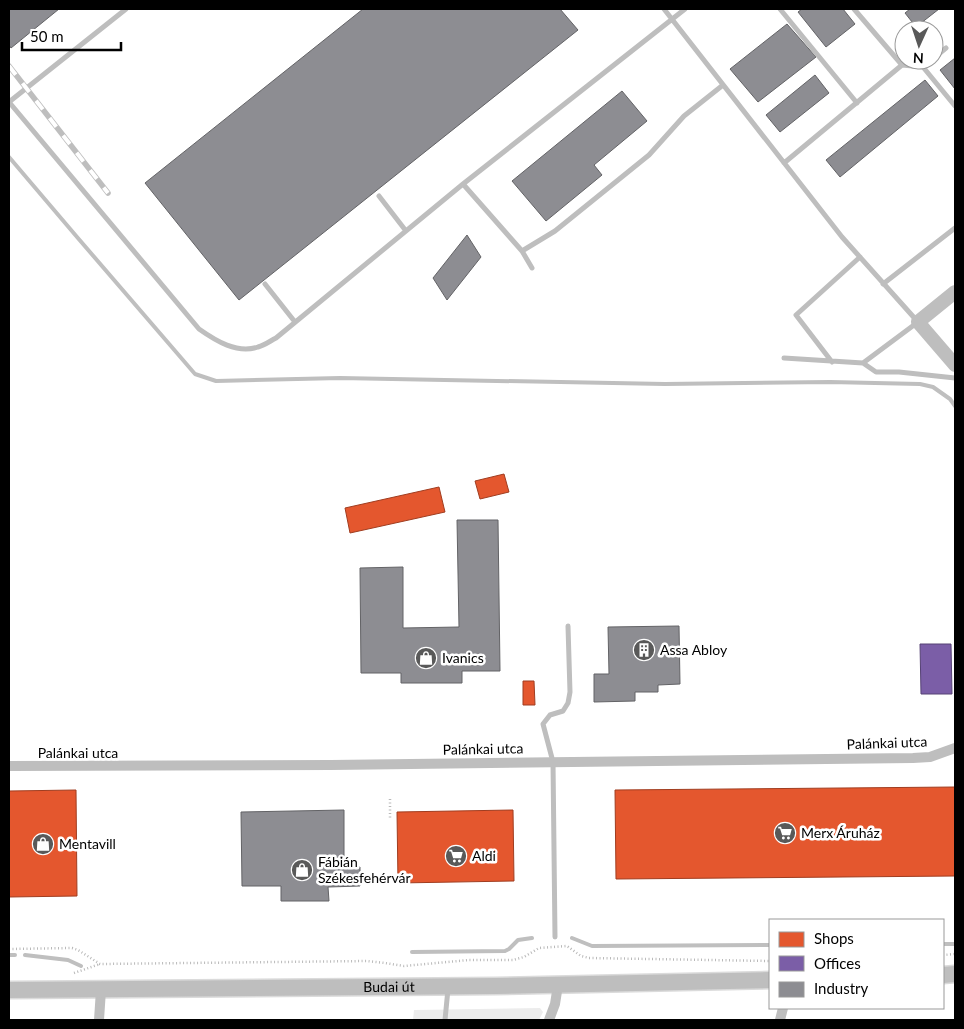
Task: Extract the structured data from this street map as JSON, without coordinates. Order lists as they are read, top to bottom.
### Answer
{
  "streets": {
    "main road": ["Budai út"],
    "street": ["Palánkai utca"]
  },
  "places": {
    "building": ["Assa Abloy"],
    "shop": ["Ivanics", "Mentavill", "Fábián Székesfehérvár"],
    "supermarket": ["Merx Áruház", "Aldi"]
  },
  "legend": ["Shops", "Offices", "Industry"],
  "scale_bar": "50 m",
  "north": "bottom"
}
